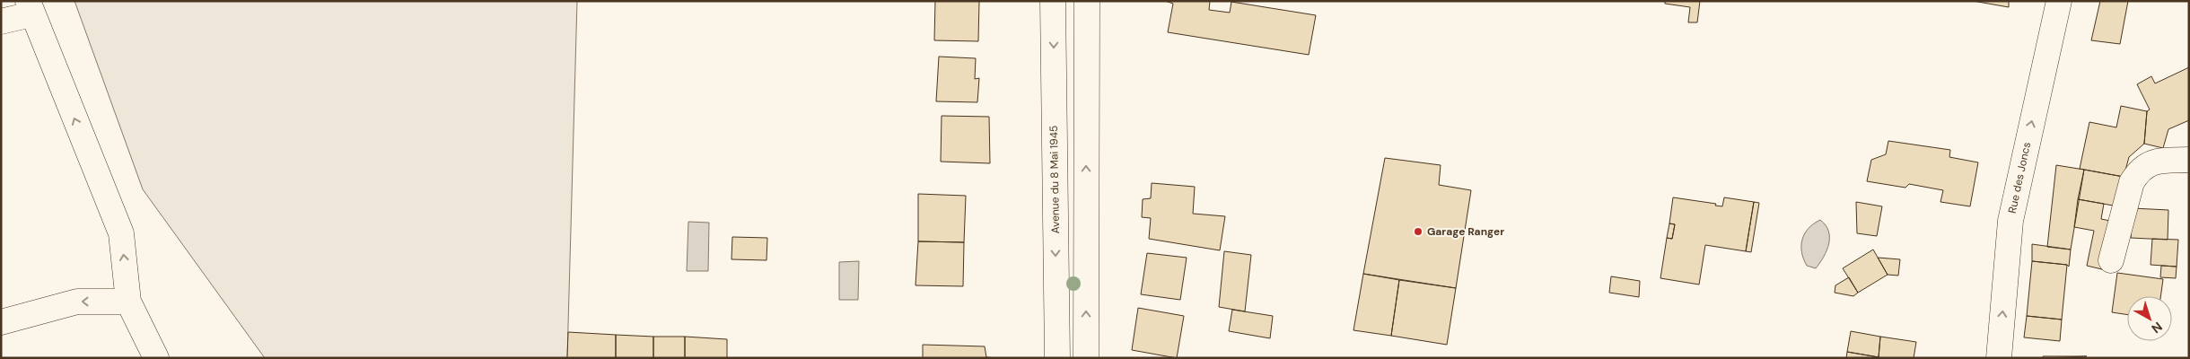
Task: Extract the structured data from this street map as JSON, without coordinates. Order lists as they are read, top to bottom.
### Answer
{
  "streets": {
    "main road": ["Rue des Joncs", "Avenue du 8 Mai 1945"]
  },
  "one_way": ["Rue des Joncs"],
  "places": ["Garage Ranger"],
  "north": "bottom right"
}
